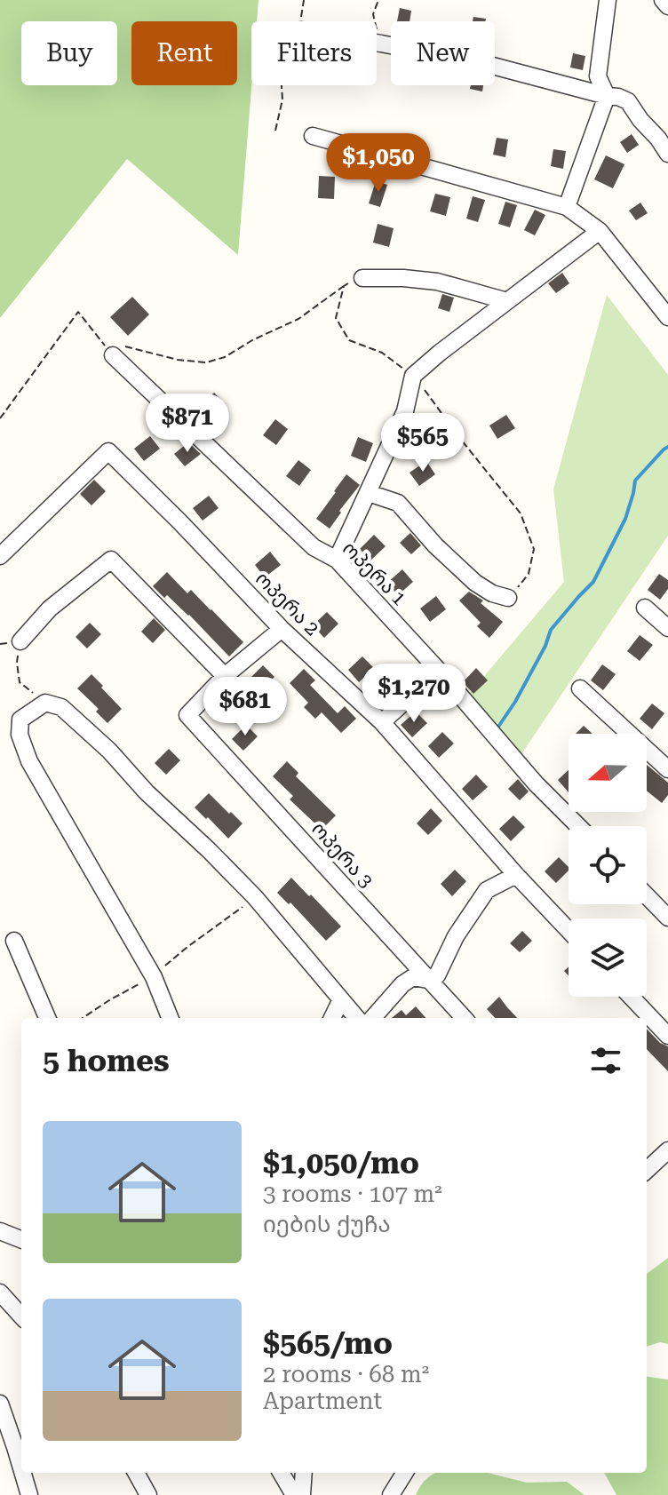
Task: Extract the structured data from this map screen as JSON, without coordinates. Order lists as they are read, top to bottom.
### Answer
{
  "streets": {
    "street": ["ოპერა 1", "ოპერა 2", "ოპერა 3"]
  },
  "north": "left",
  "page": {
    "chip": [
      "Buy",
      "Rent",
      "Filters",
      "New"
    ],
    "price": [
      "$1,050",
      "$871",
      "$565",
      "$1,270",
      "$681"
    ],
    "heading": "5 homes",
    "list": [
      {
        "name": "$1,050/mo",
        "note": "3 rooms · 107 m² · იების ქუჩა"
      },
      {
        "name": "$565/mo",
        "note": "2 rooms · 68 m² · Apartment"
      }
    ]
  }
}
